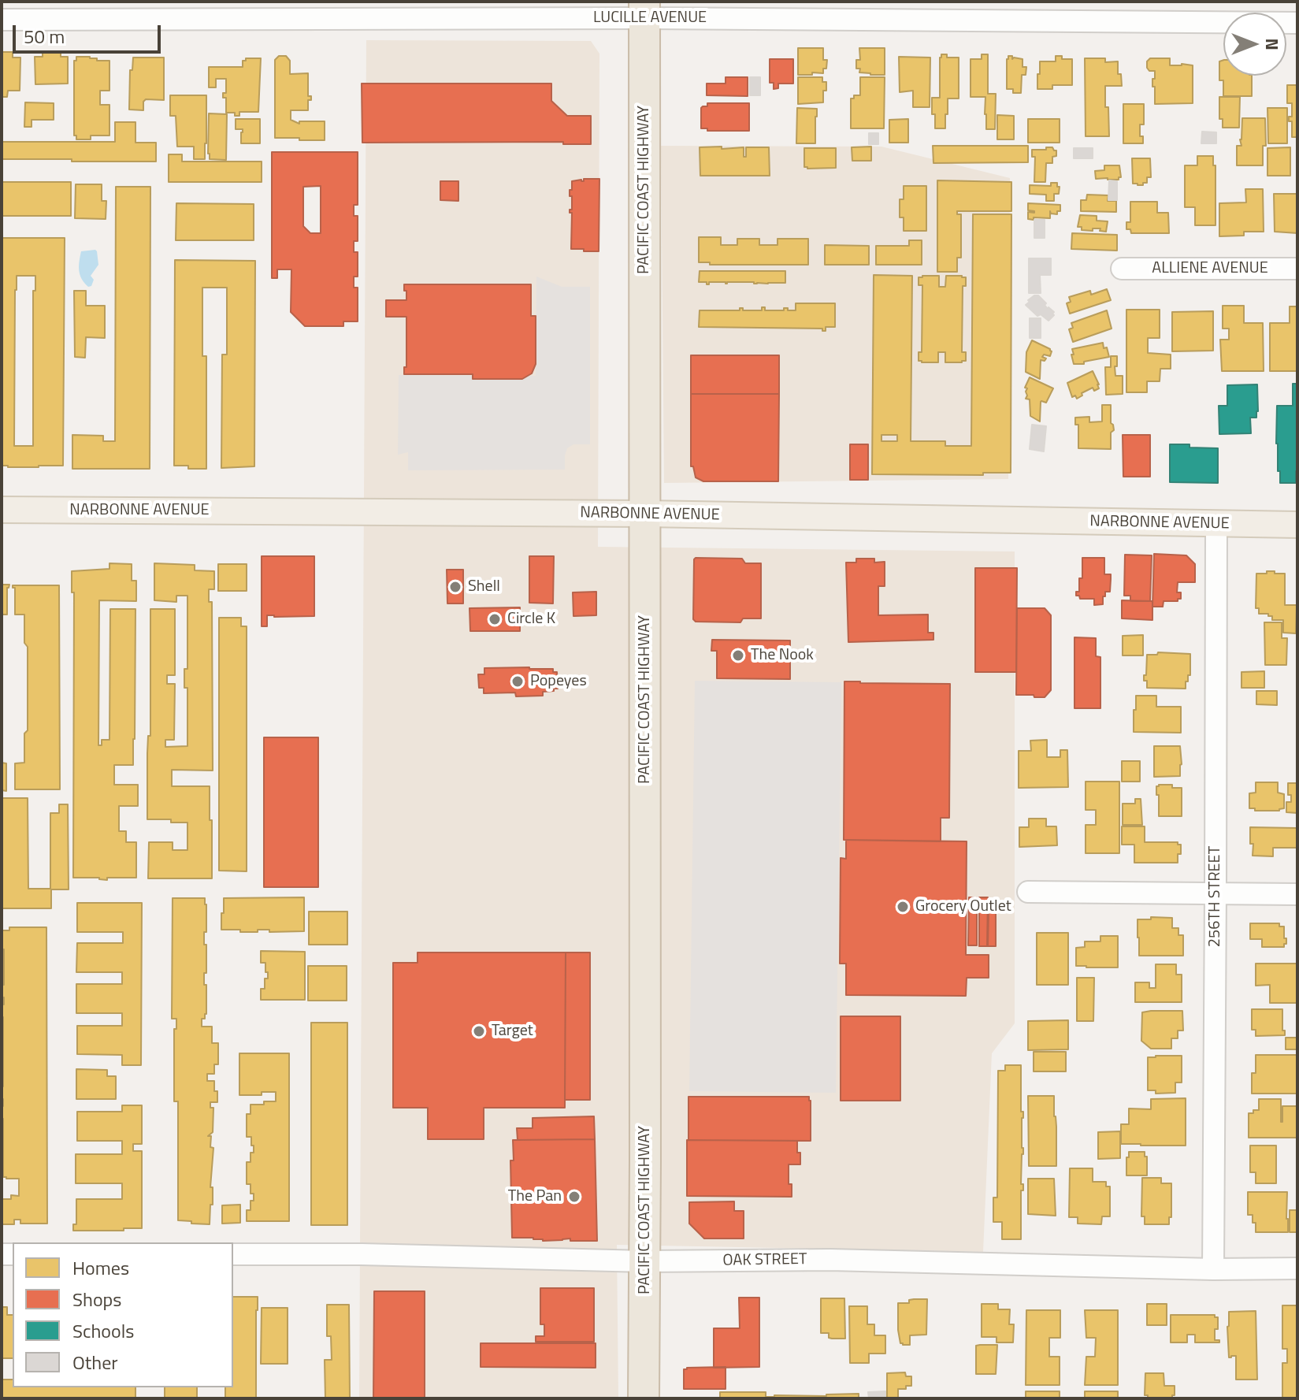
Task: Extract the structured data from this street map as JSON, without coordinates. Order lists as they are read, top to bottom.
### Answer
{
  "streets": {
    "highway": ["PACIFIC COAST HIGHWAY"],
    "main road": ["NARBONNE AVENUE"],
    "street": [
      "LUCILLE AVENUE",
      "ALLIENE AVENUE",
      "256TH STREET",
      "OAK STREET"
    ]
  },
  "crossings": [
    ["LUCILLE AVENUE", "PACIFIC COAST HIGHWAY"],
    ["PACIFIC COAST HIGHWAY", "NARBONNE AVENUE"],
    ["PACIFIC COAST HIGHWAY", "OAK STREET"],
    ["NARBONNE AVENUE", "256TH STREET"],
    ["256TH STREET", "OAK STREET"]
  ],
  "places": [
    "Shell",
    "Circle K",
    "The Nook",
    "Popeyes",
    "Grocery Outlet",
    "Target",
    "The Pan"
  ],
  "legend": [
    "Homes",
    "Shops",
    "Schools",
    "Other"
  ],
  "scale_bar": "50 m",
  "north": "right"
}
